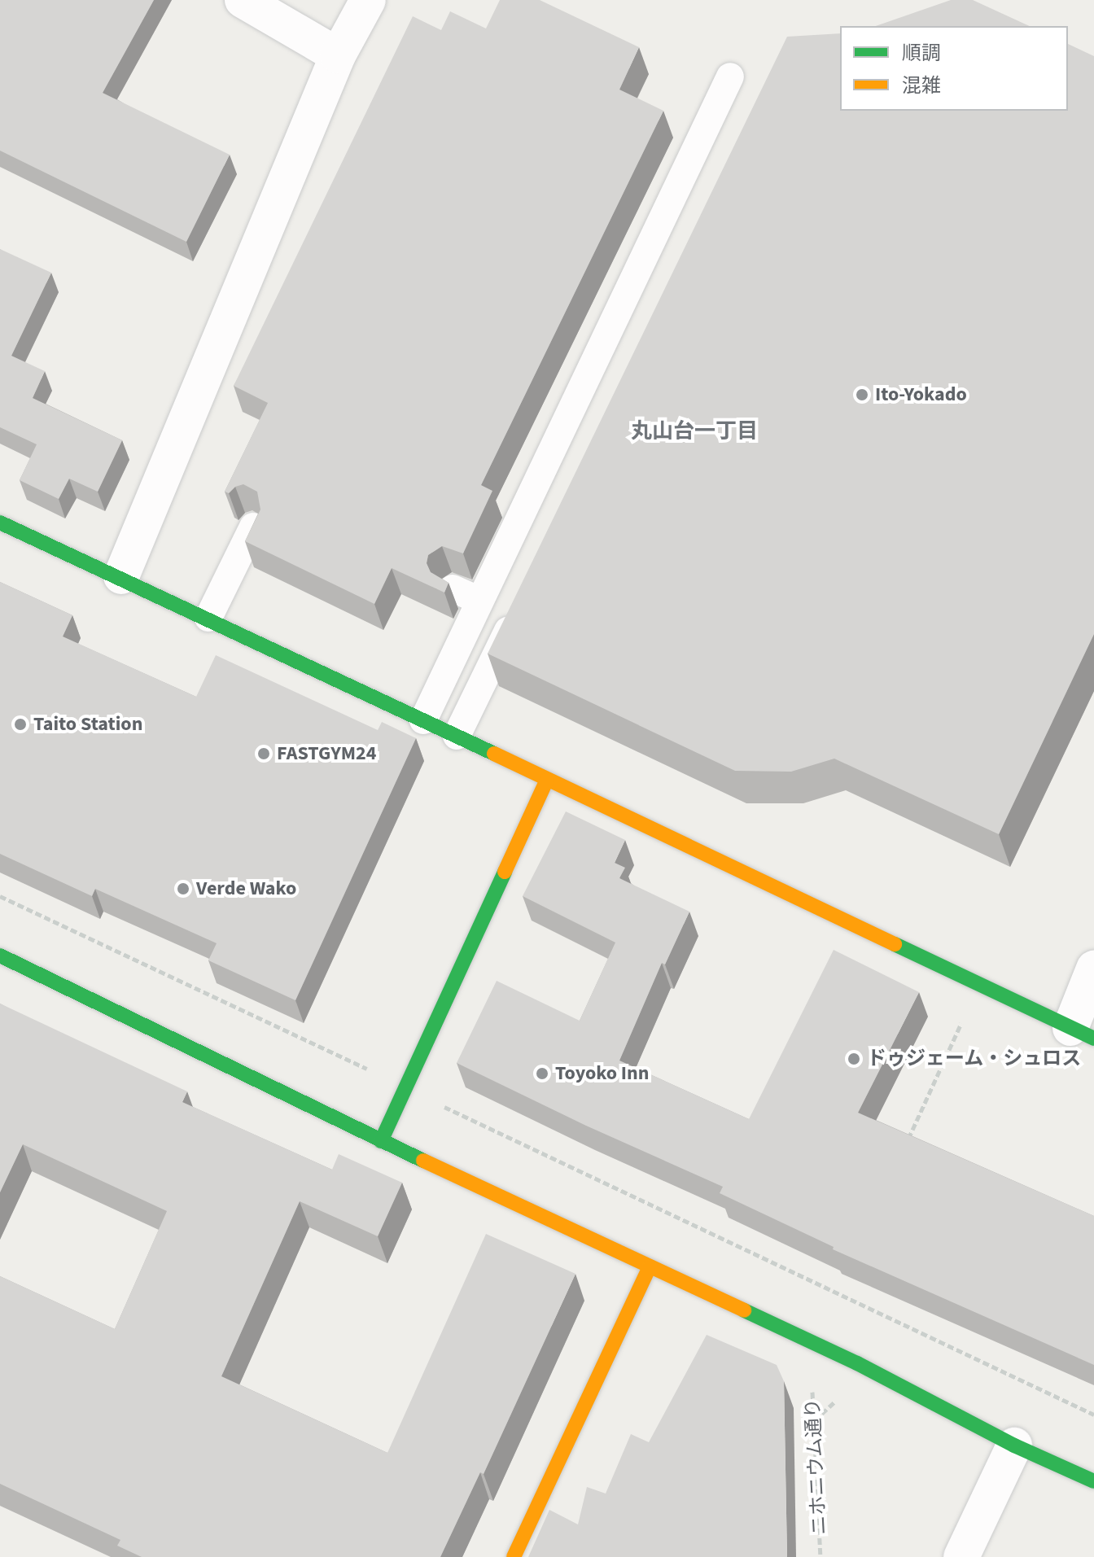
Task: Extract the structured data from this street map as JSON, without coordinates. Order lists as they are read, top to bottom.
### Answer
{
  "streets": {
    "path": ["ニホニウム通り"]
  },
  "districts": ["丸山台一丁目"],
  "places": [
    "Ito-Yokado",
    "Taito Station",
    "FASTGYM24",
    "Verde Wako",
    "ドゥジェーム・シュロス",
    "Toyoko Inn"
  ],
  "legend": ["順調", "混雑"]
}
